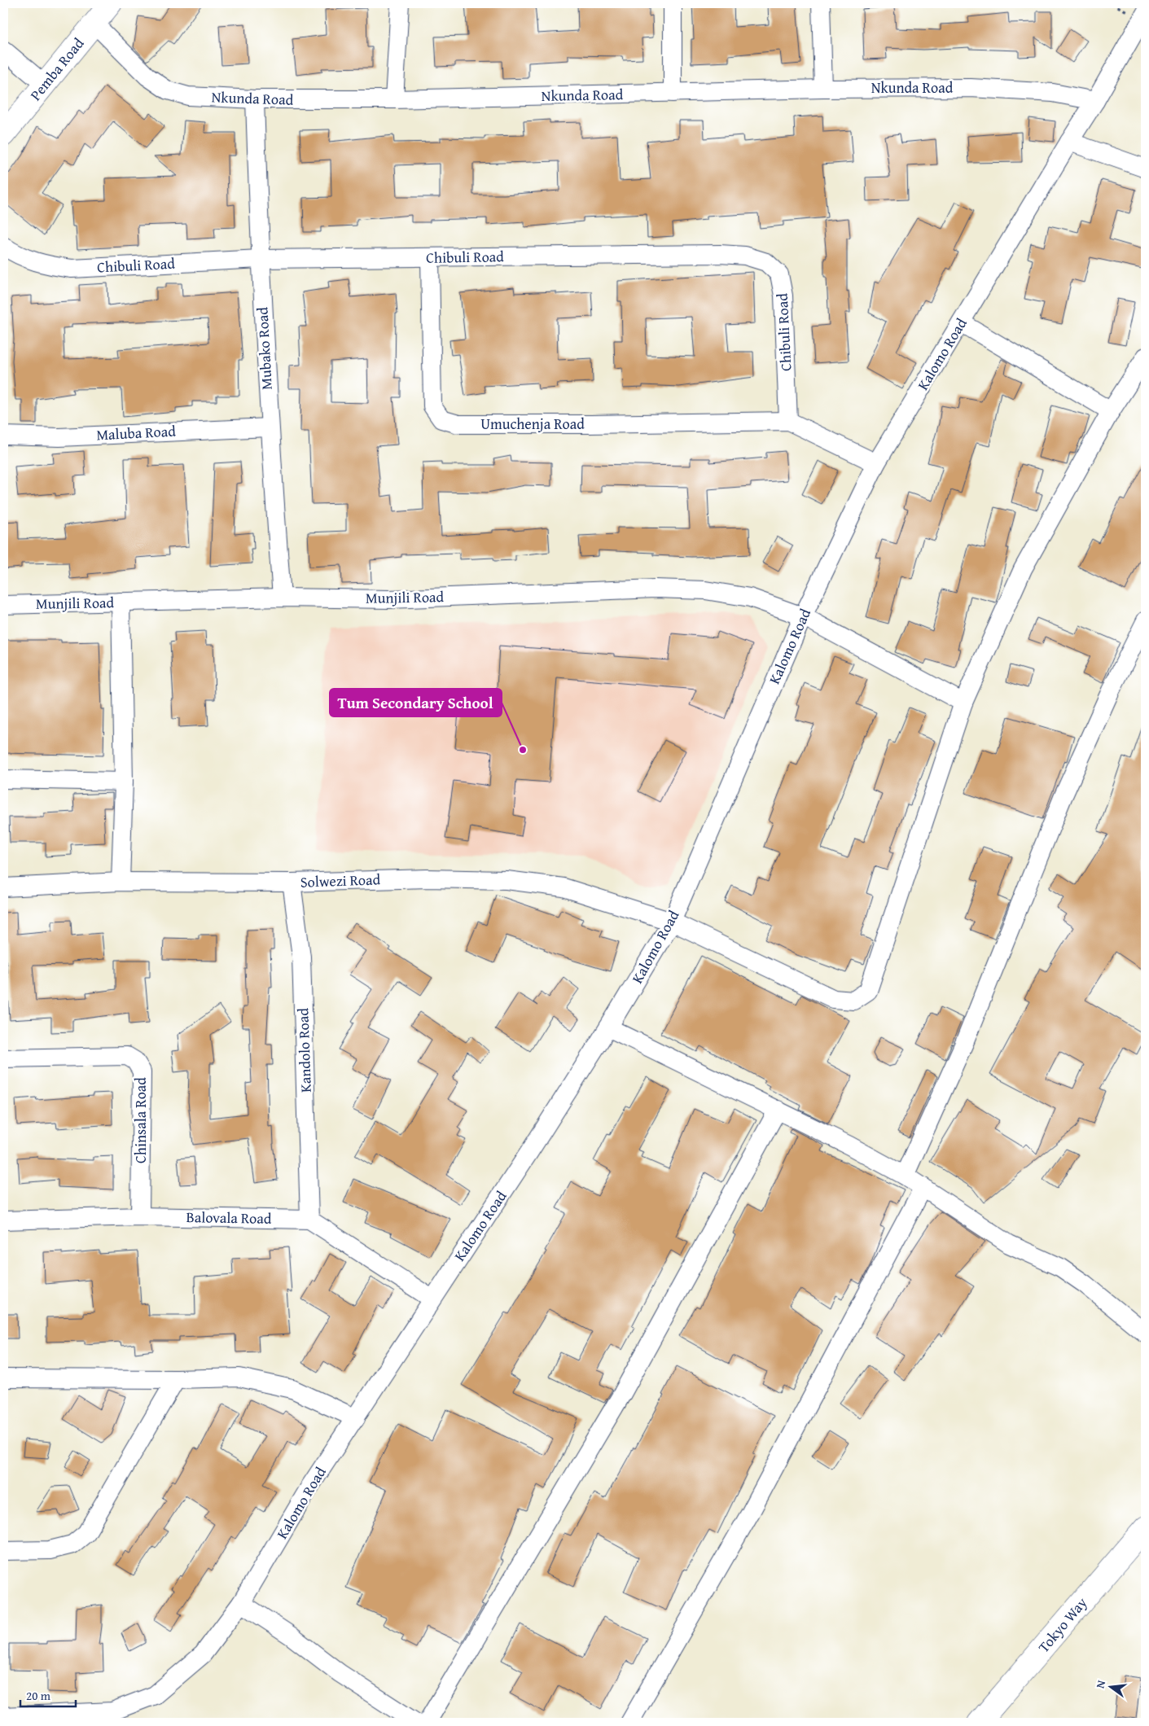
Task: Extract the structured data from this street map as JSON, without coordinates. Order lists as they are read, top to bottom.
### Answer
{
  "streets": {
    "main road": ["Pemba Road", "Tokyo Way"],
    "street": [
      "Nkunda Road",
      "Chibuli Road",
      "Mubako Road",
      "Kalomo Road",
      "Umuchenja Road",
      "Maluba Road",
      "Munjili Road",
      "Solwezi Road",
      "Kandolo Road",
      "Chinsala Road",
      "Balovala Road"
    ]
  },
  "crossings": [
    ["Pemba Road", "Nkunda Road"],
    ["Nkunda Road", "Mubako Road"],
    ["Nkunda Road", "Kalomo Road"],
    ["Chibuli Road", "Mubako Road"],
    ["Chibuli Road", "Umuchenja Road"],
    ["Mubako Road", "Maluba Road"],
    ["Mubako Road", "Munjili Road"],
    ["Kalomo Road", "Munjili Road"],
    ["Kalomo Road", "Solwezi Road"],
    ["Munjili Road", "Solwezi Road"],
    ["Solwezi Road", "Kandolo Road"],
    ["Kandolo Road", "Balovala Road"],
    ["Chinsala Road", "Balovala Road"]
  ],
  "places": ["Tum Secondary School"],
  "scale_bar": "20 m",
  "north": "left"
}
